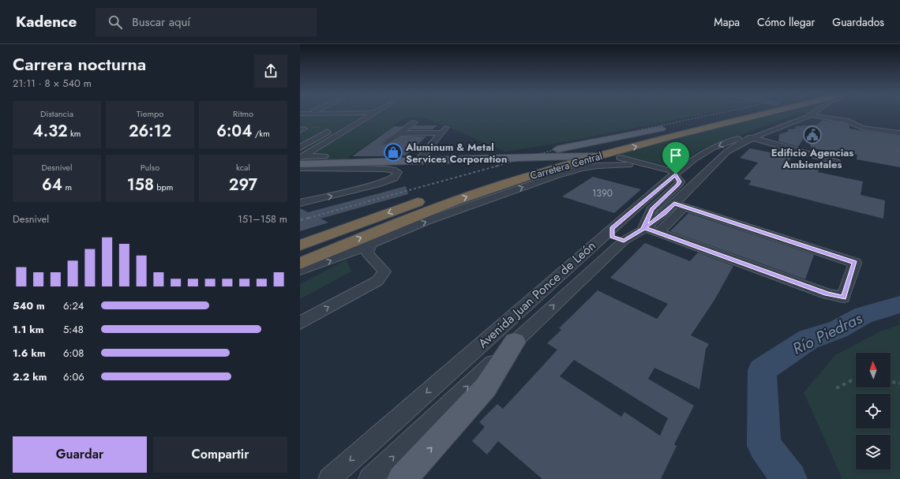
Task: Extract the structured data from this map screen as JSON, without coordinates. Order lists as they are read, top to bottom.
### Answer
{
  "streets": {
    "highway": ["Carretera Central"],
    "street": ["Avenida Juan Ponce de León"]
  },
  "water": ["Río Piedras"],
  "places": {
    "public building": ["Edificio Agencias Ambientales"],
    "shop": ["Aluminum & Metal Services Corporation"]
  },
  "house_numbers": ["1390"],
  "north": "top",
  "page": {
    "header": "Kadence",
    "search": "Buscar aquí",
    "nav": ["Mapa", "Cómo llegar", "Guardados"],
    "heading": ["Carrera nocturna", "21:11 · 8 × 540 m"],
    "stats": [
      ["Distancia", "4.32 km"],
      ["Tiempo", "26:12"],
      ["Ritmo", "6:04 /km"],
      ["Desnivel", "64 m"],
      ["Pulso", "158 bpm"],
      ["kcal", "297"]
    ],
    "chart": ["Desnivel", "151–158 m"],
    "list": [
      {
        "name": "540 m",
        "note": "6:24"
      },
      {
        "name": "1.1 km",
        "note": "5:48"
      },
      {
        "name": "1.6 km",
        "note": "6:08"
      },
      {
        "name": "2.2 km",
        "note": "6:06"
      }
    ],
    "buttons": ["Guardar", "Compartir"]
  }
}
